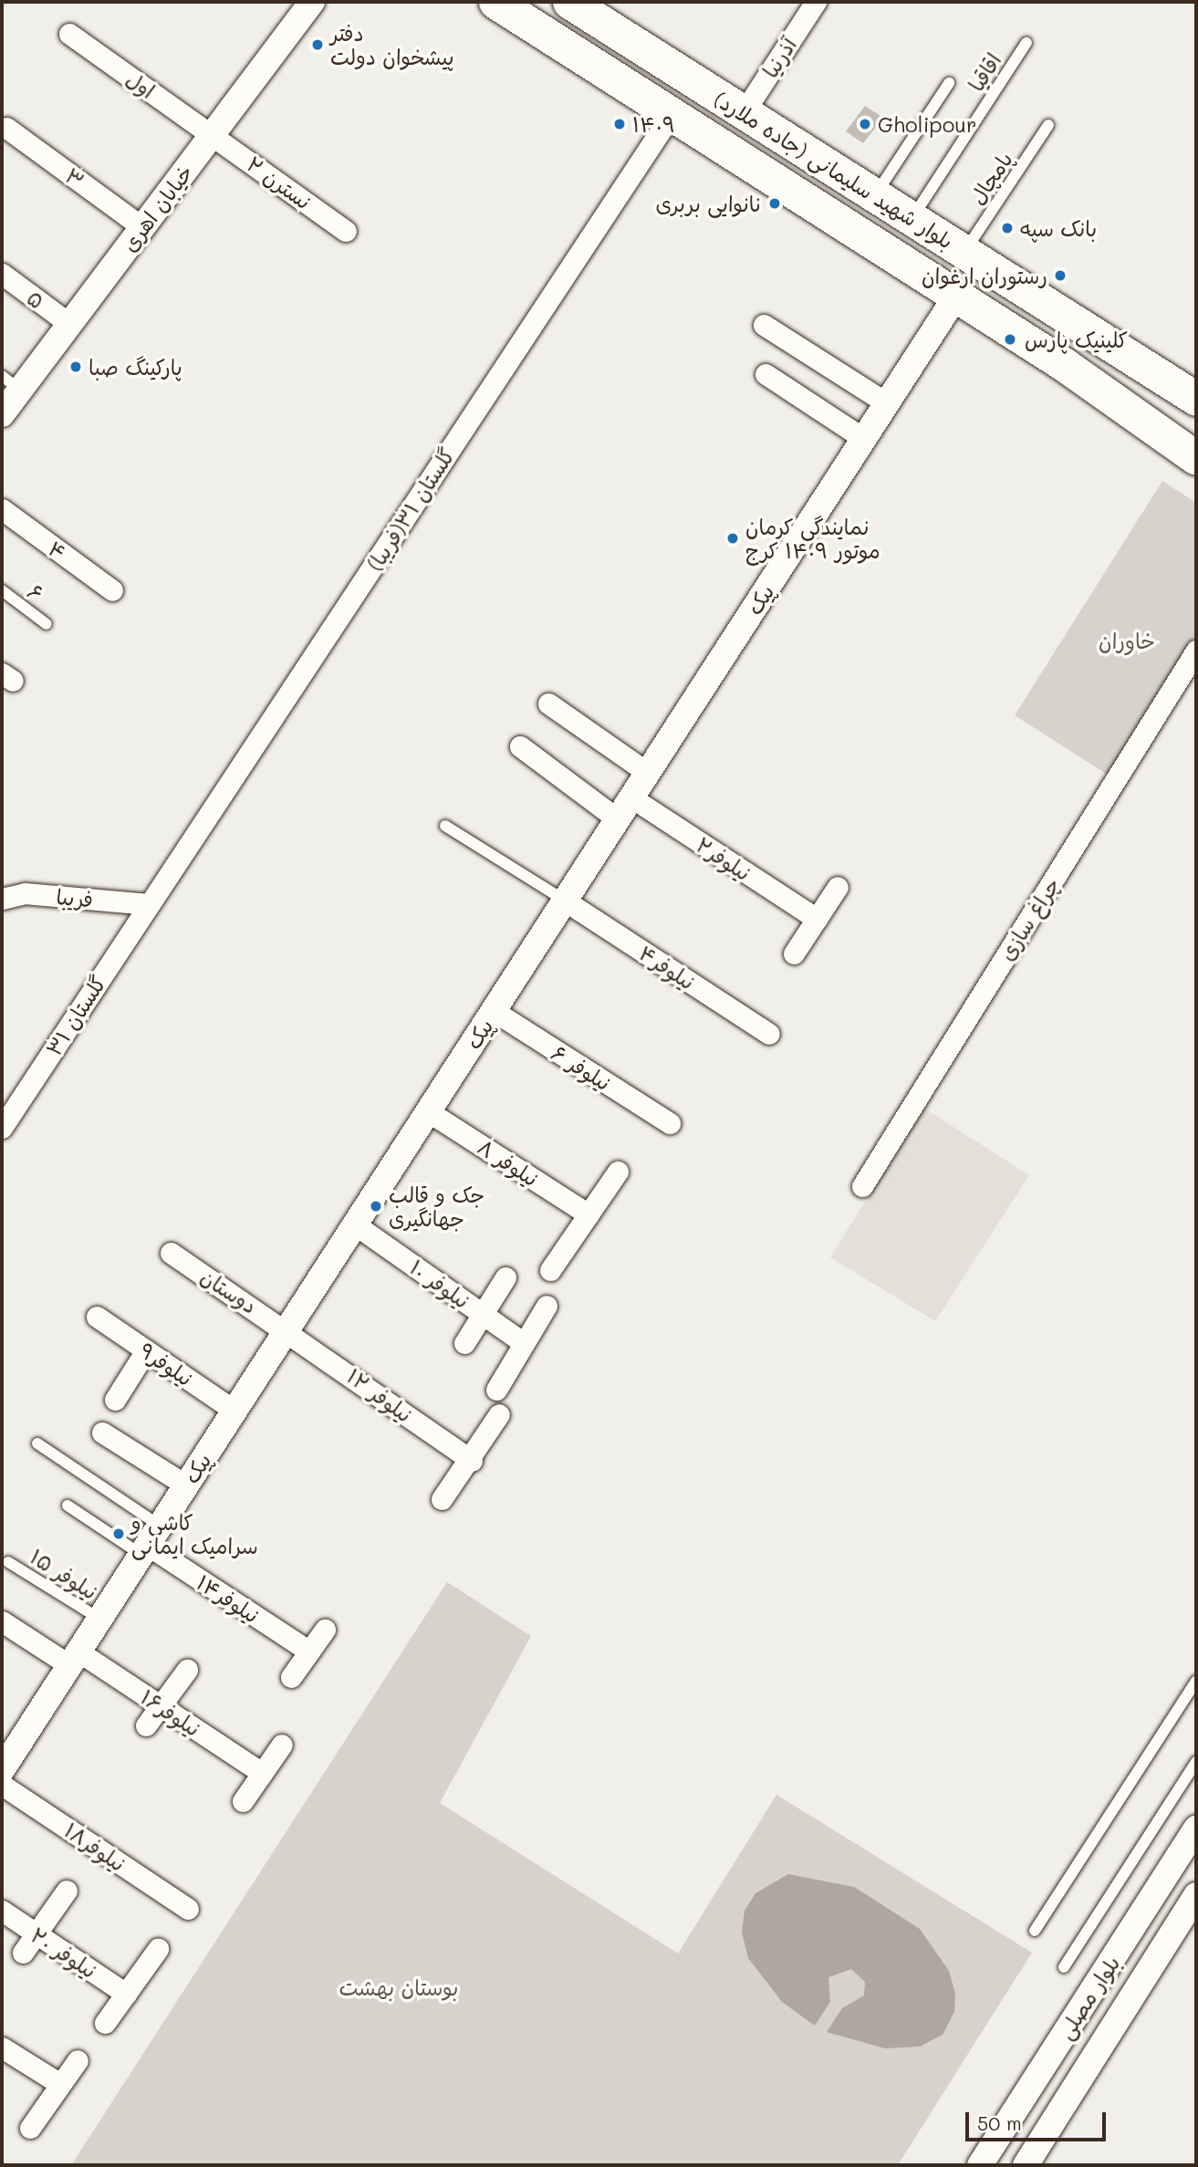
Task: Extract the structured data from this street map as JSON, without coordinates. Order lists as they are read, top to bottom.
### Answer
{
  "streets": {
    "main road": ["بلوار شهید سلیمانی (جاده ملارد)"],
    "street": [
      "آذرنیا",
      "اول",
      "۳",
      "نسترن ۲",
      "خیابان اهری",
      "۵",
      "گلستان ۳۱(فریبا)",
      "۴",
      "پیک",
      "نیلوفر۲",
      "فریبا",
      "چراغ سازی",
      "نیلوفر۴",
      "گلستان ۳۱",
      "نیلوفر ۶",
      "نیلوفر ۸",
      "نیلوفر ۱۰",
      "دوستان",
      "نیلوفر۹",
      "نیلوفر ۱۲",
      "نیلوفر۱۴",
      "نیلوفر۱۶",
      "نیلوفر۱۸",
      "نیلوفر ۲۰",
      "بلوار مصلی"
    ],
    "lane": [
      "اقاقیا",
      "پامچال",
      "۶",
      "نیلوفر ۱۵"
    ]
  },
  "crossings": [
    ["آذرنیا", "بلوار شهید سلیمانی (جاده ملارد)"],
    ["اقاقیا", "بلوار شهید سلیمانی (جاده ملارد)"],
    ["اول", "نسترن ۲"],
    ["اول", "خیابان اهری"],
    ["بلوار شهید سلیمانی (جاده ملارد)", "پامچال"],
    ["بلوار شهید سلیمانی (جاده ملارد)", "گلستان ۳۱(فریبا)"],
    ["بلوار شهید سلیمانی (جاده ملارد)", "پیک"],
    ["۳", "خیابان اهری"],
    ["نسترن ۲", "خیابان اهری"],
    ["خیابان اهری", "۵"],
    ["گلستان ۳۱(فریبا)", "فریبا"],
    ["گلستان ۳۱(فریبا)", "گلستان ۳۱"],
    ["پیک", "نیلوفر۲"],
    ["پیک", "نیلوفر۴"],
    ["پیک", "نیلوفر ۶"],
    ["پیک", "نیلوفر ۸"],
    ["پیک", "نیلوفر ۱۰"],
    ["پیک", "دوستان"],
    ["پیک", "نیلوفر۹"],
    ["پیک", "نیلوفر ۱۲"],
    ["پیک", "نیلوفر ۱۵"],
    ["پیک", "نیلوفر۱۴"],
    ["پیک", "نیلوفر۱۶"],
    ["فریبا", "گلستان ۳۱"],
    ["دوستان", "نیلوفر ۱۲"]
  ],
  "parks": ["خاوران", "بوستان بهشت"],
  "places": [
    "دفتر پیشخوان دولت",
    "۱۴۰۹",
    "Gholipour",
    "نانوایی بربری",
    "بانک سپه",
    "رستوران ارغوان",
    "کلینیک پارس",
    "پارکینگ صبا",
    "نمایندگی کرمان موتور ۱۴۰۹ کرج",
    "جک و قالب جهانگیری",
    "کاشی و سرامیک ایمانی"
  ],
  "scale_bar": "50 m"
}
